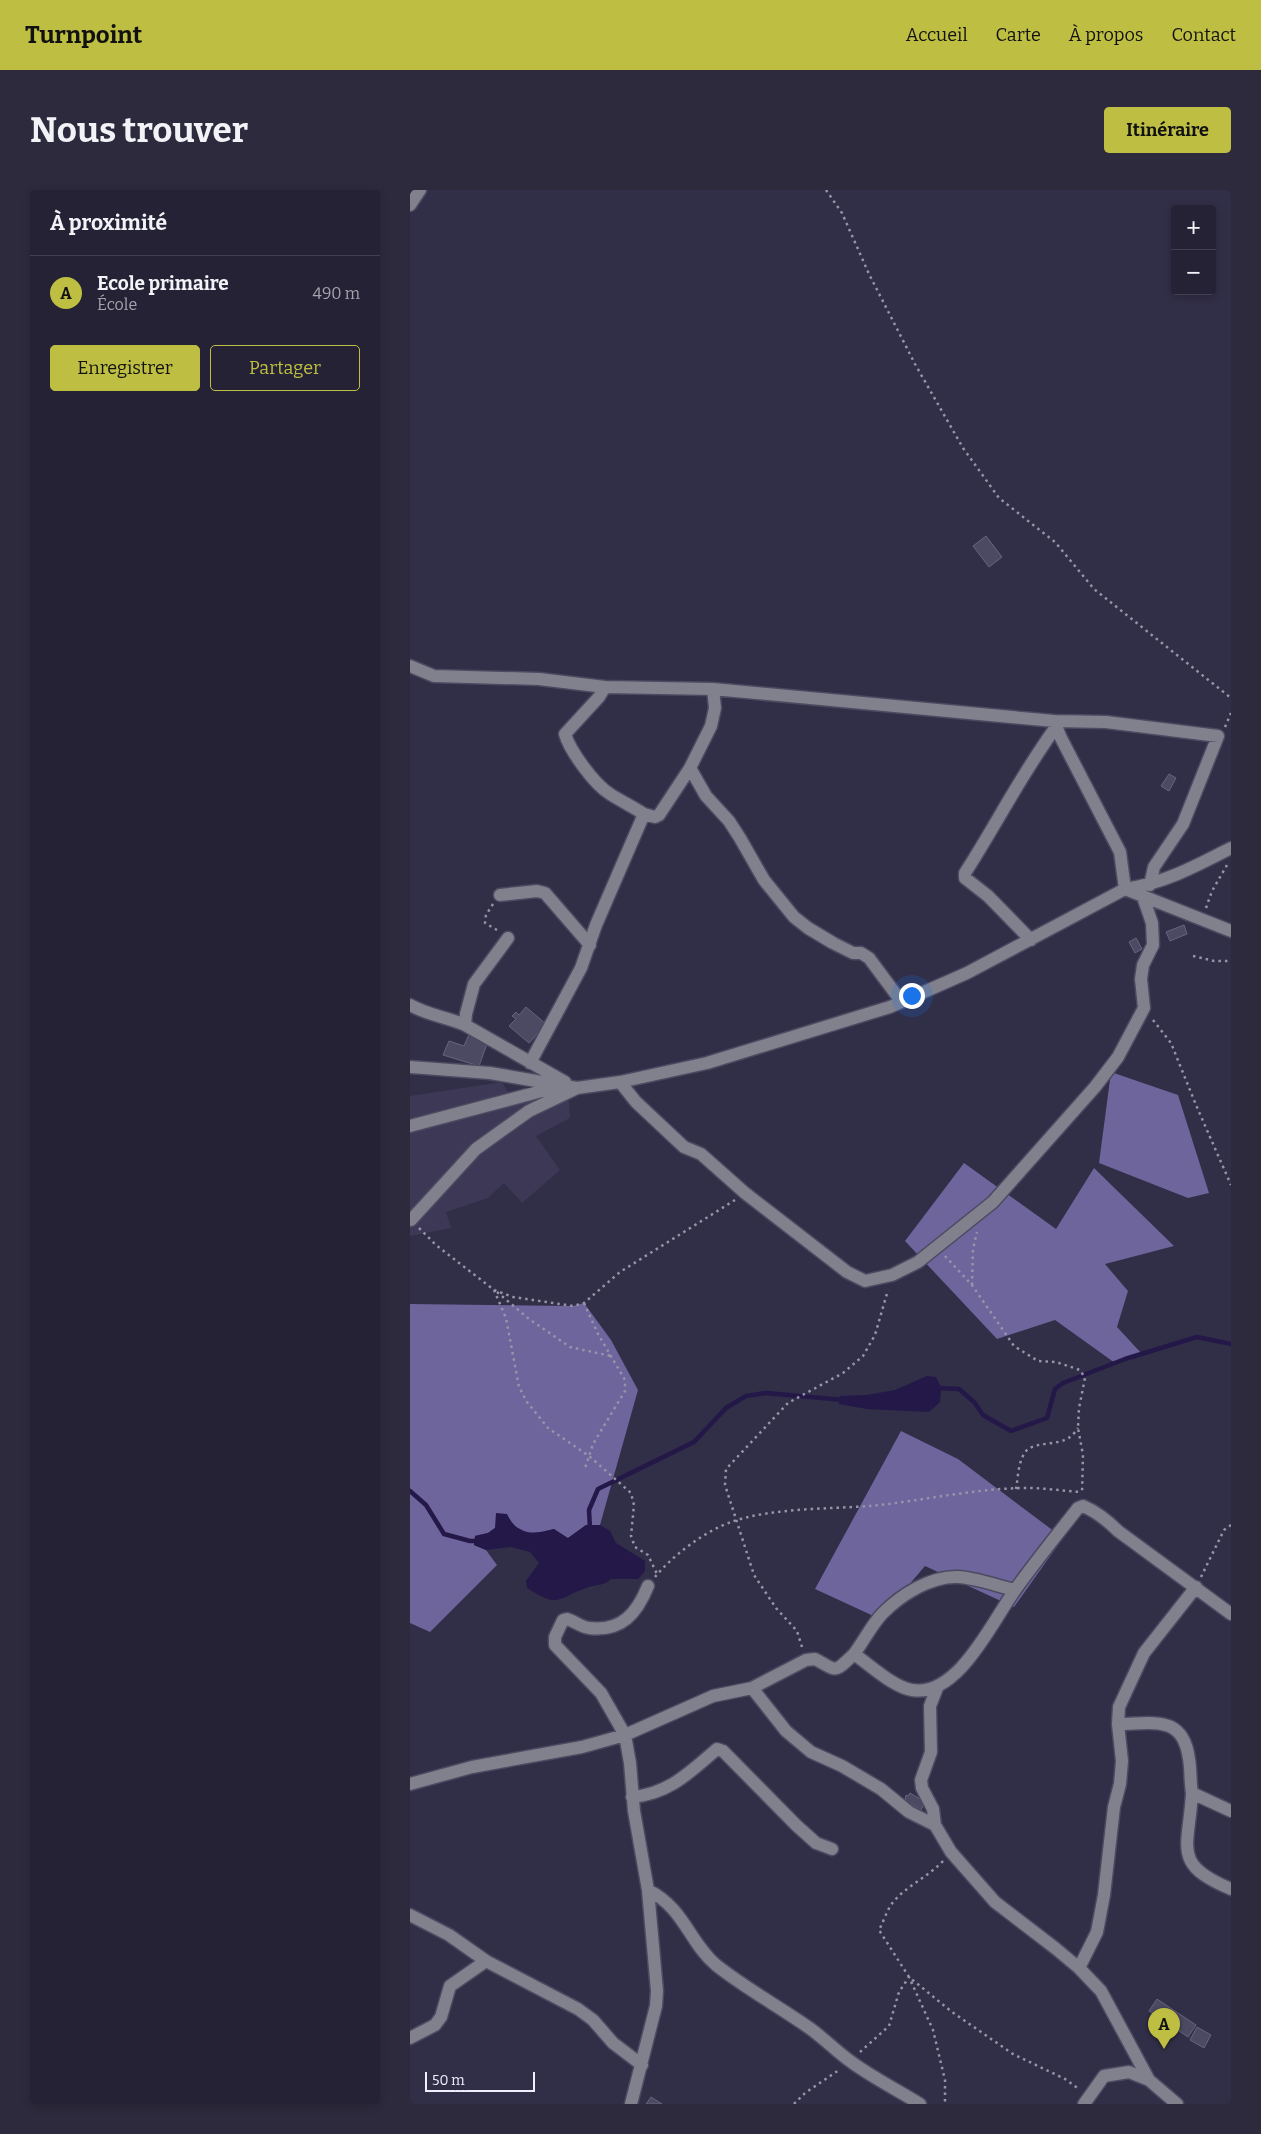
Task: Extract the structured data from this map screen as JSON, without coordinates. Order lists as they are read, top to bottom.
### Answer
{
  "scale_bar": "50 m",
  "page": {
    "header": "Turnpoint",
    "nav": [
      "Accueil",
      "Carte",
      "À propos",
      "Contact"
    ],
    "buttons": [
      "Itinéraire",
      ["Enregistrer", "Partager"]
    ],
    "title": "Nous trouver",
    "heading": "À proximité",
    "map_buttons": ["+", "−"],
    "list": [
      {
        "mark": "A",
        "name": "Ecole primaire",
        "note": "École",
        "value": "490 m"
      }
    ],
    "pins": "A",
    "scale": "50 m"
  }
}
